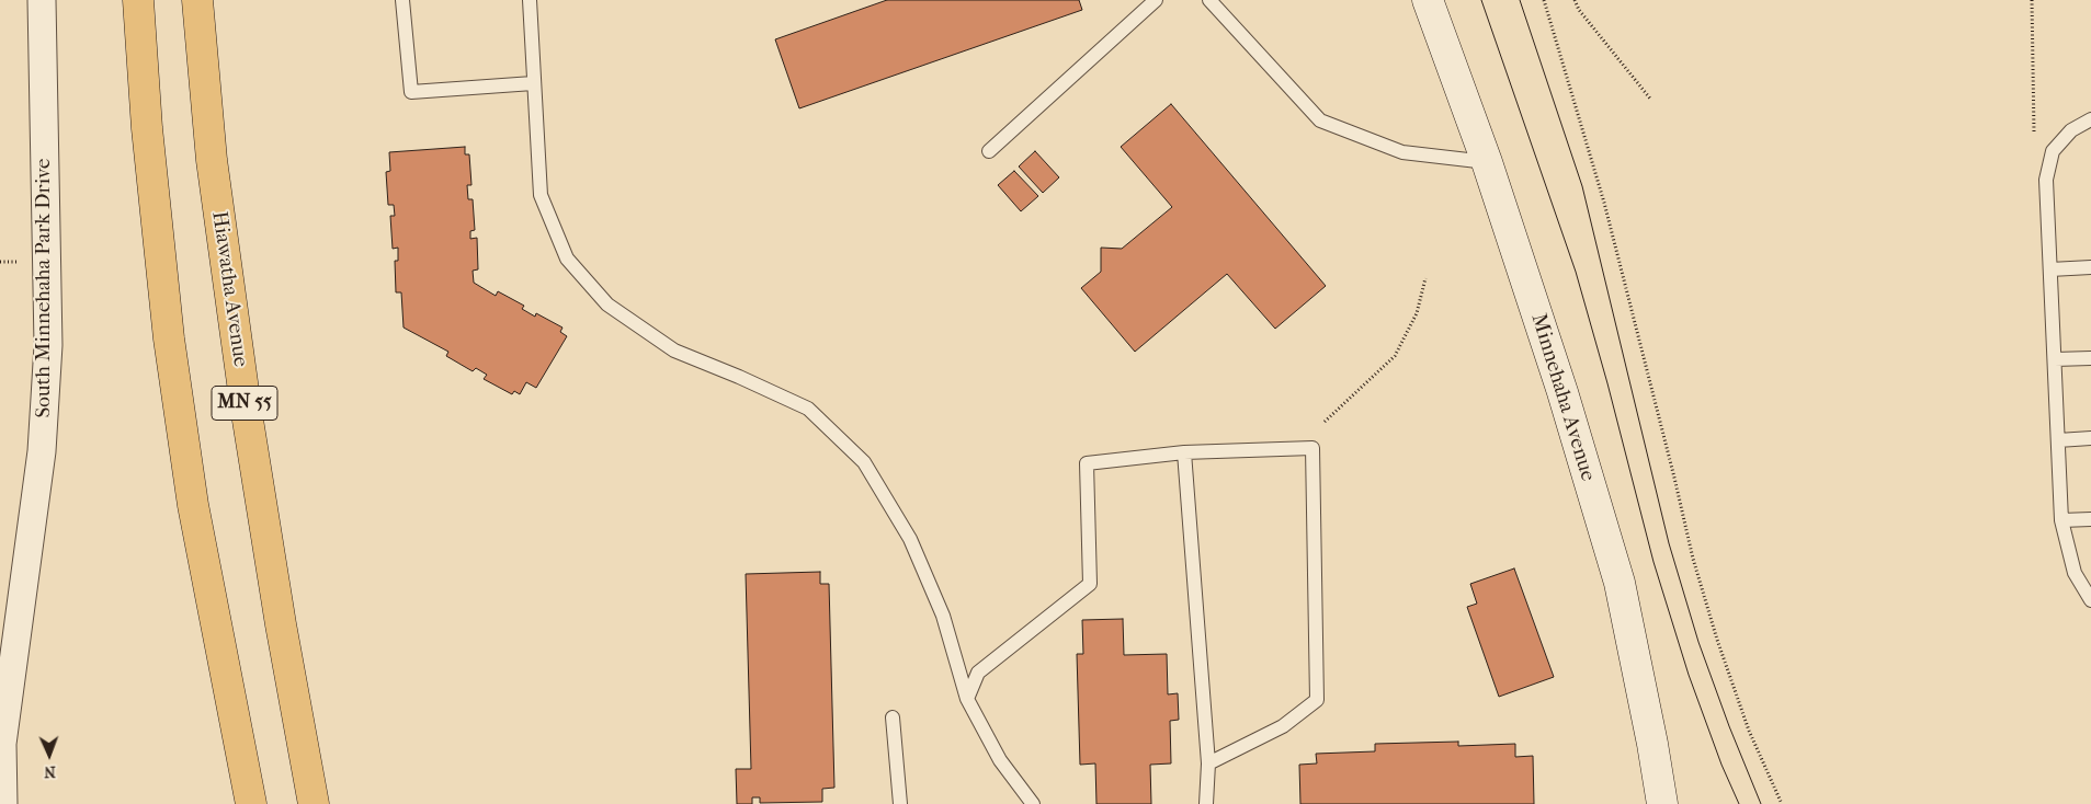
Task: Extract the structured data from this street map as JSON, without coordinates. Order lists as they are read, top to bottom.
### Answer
{
  "streets": {
    "highway": ["Hiawatha Avenue", "MN 55"],
    "street": ["South Minnehaha Park Drive", "Minnehaha Avenue"]
  },
  "north": "bottom"
}
